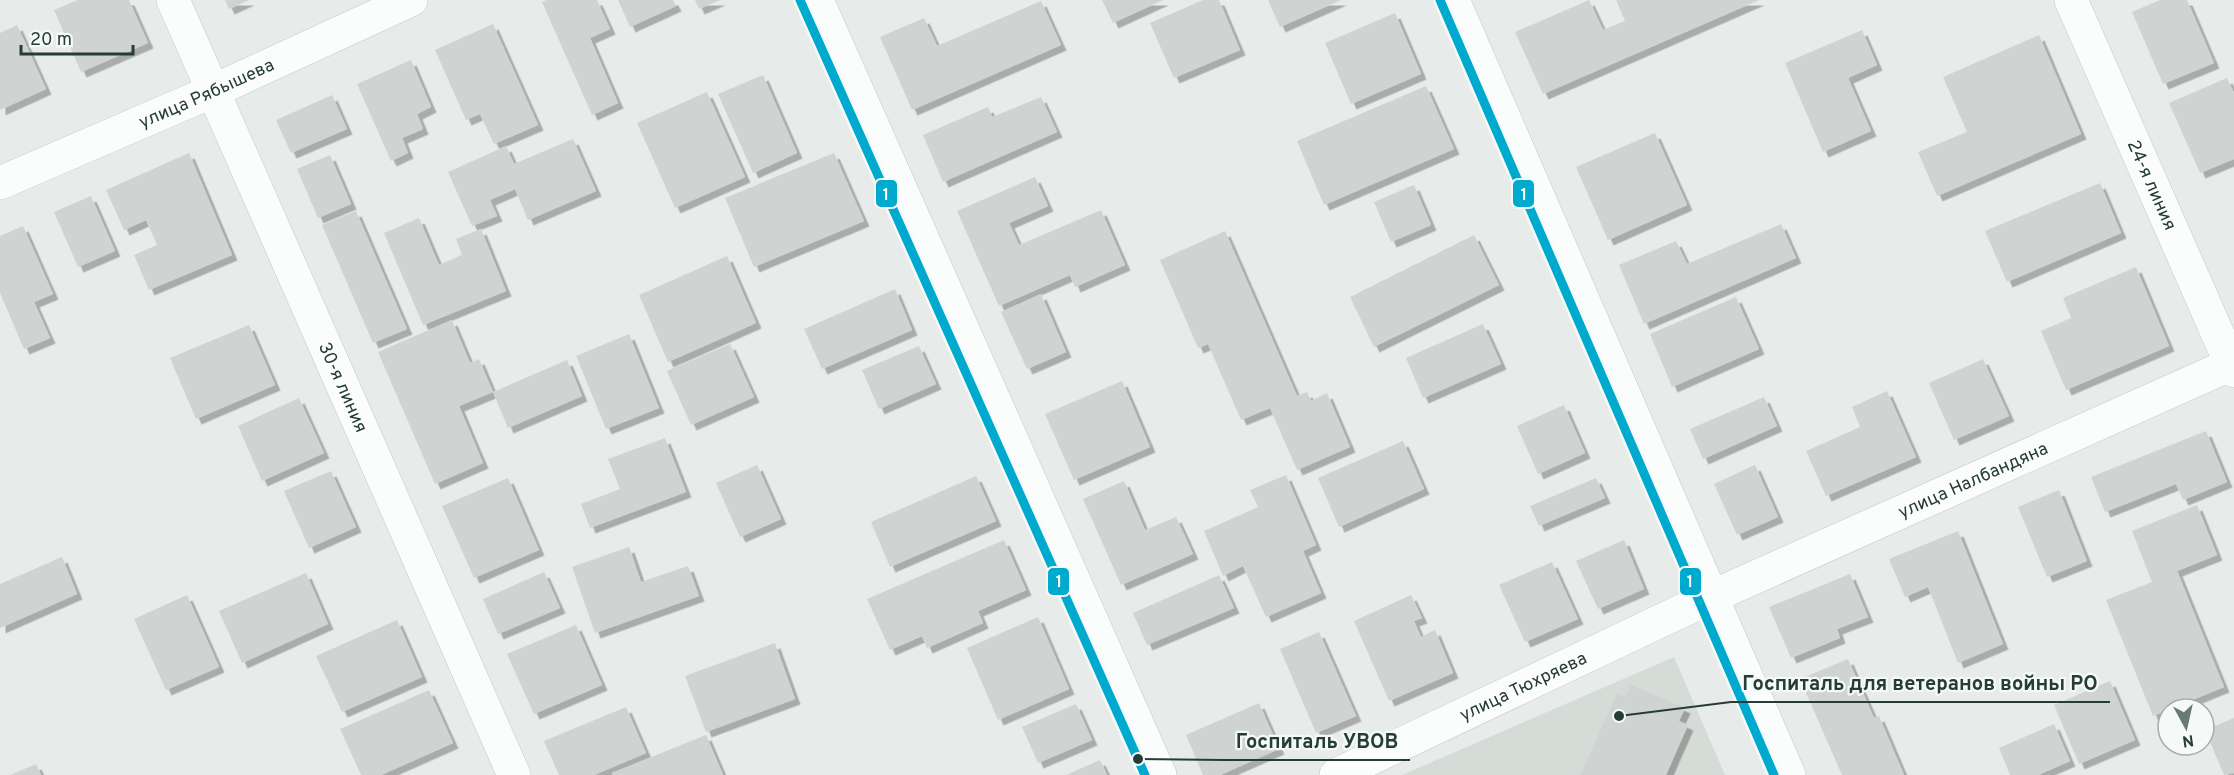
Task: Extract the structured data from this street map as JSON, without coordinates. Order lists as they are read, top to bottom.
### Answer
{
  "streets": {
    "street": [
      "улица Рябышева",
      "24-я линия",
      "30-я линия",
      "улица Налбандяна",
      "улица Тюхряева"
    ]
  },
  "crossings": [
    ["улица Рябышева", "30-я линия"],
    ["24-я линия", "улица Налбандяна"],
    ["улица Налбандяна", "улица Тюхряева"]
  ],
  "places": ["Госпиталь для ветеранов войны РО", "Госпиталь УВОВ"],
  "lines": ["transit line 1"],
  "scale_bar": "20 m",
  "north": "bottom"
}
